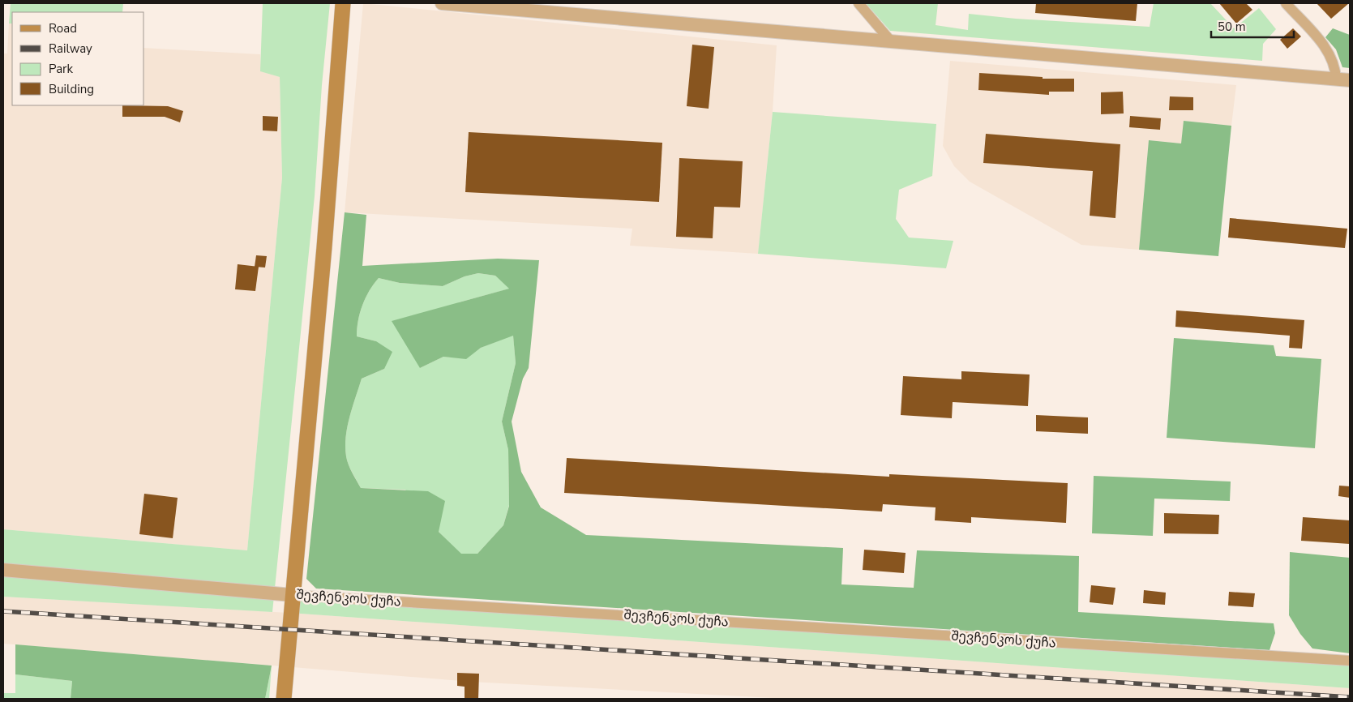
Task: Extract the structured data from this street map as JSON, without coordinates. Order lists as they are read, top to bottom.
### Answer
{
  "streets": {
    "street": ["შევჩენკოს ქუჩა"]
  },
  "legend": [
    "Road",
    "Railway",
    "Park",
    "Building"
  ],
  "scale_bar": "50 m"
}
